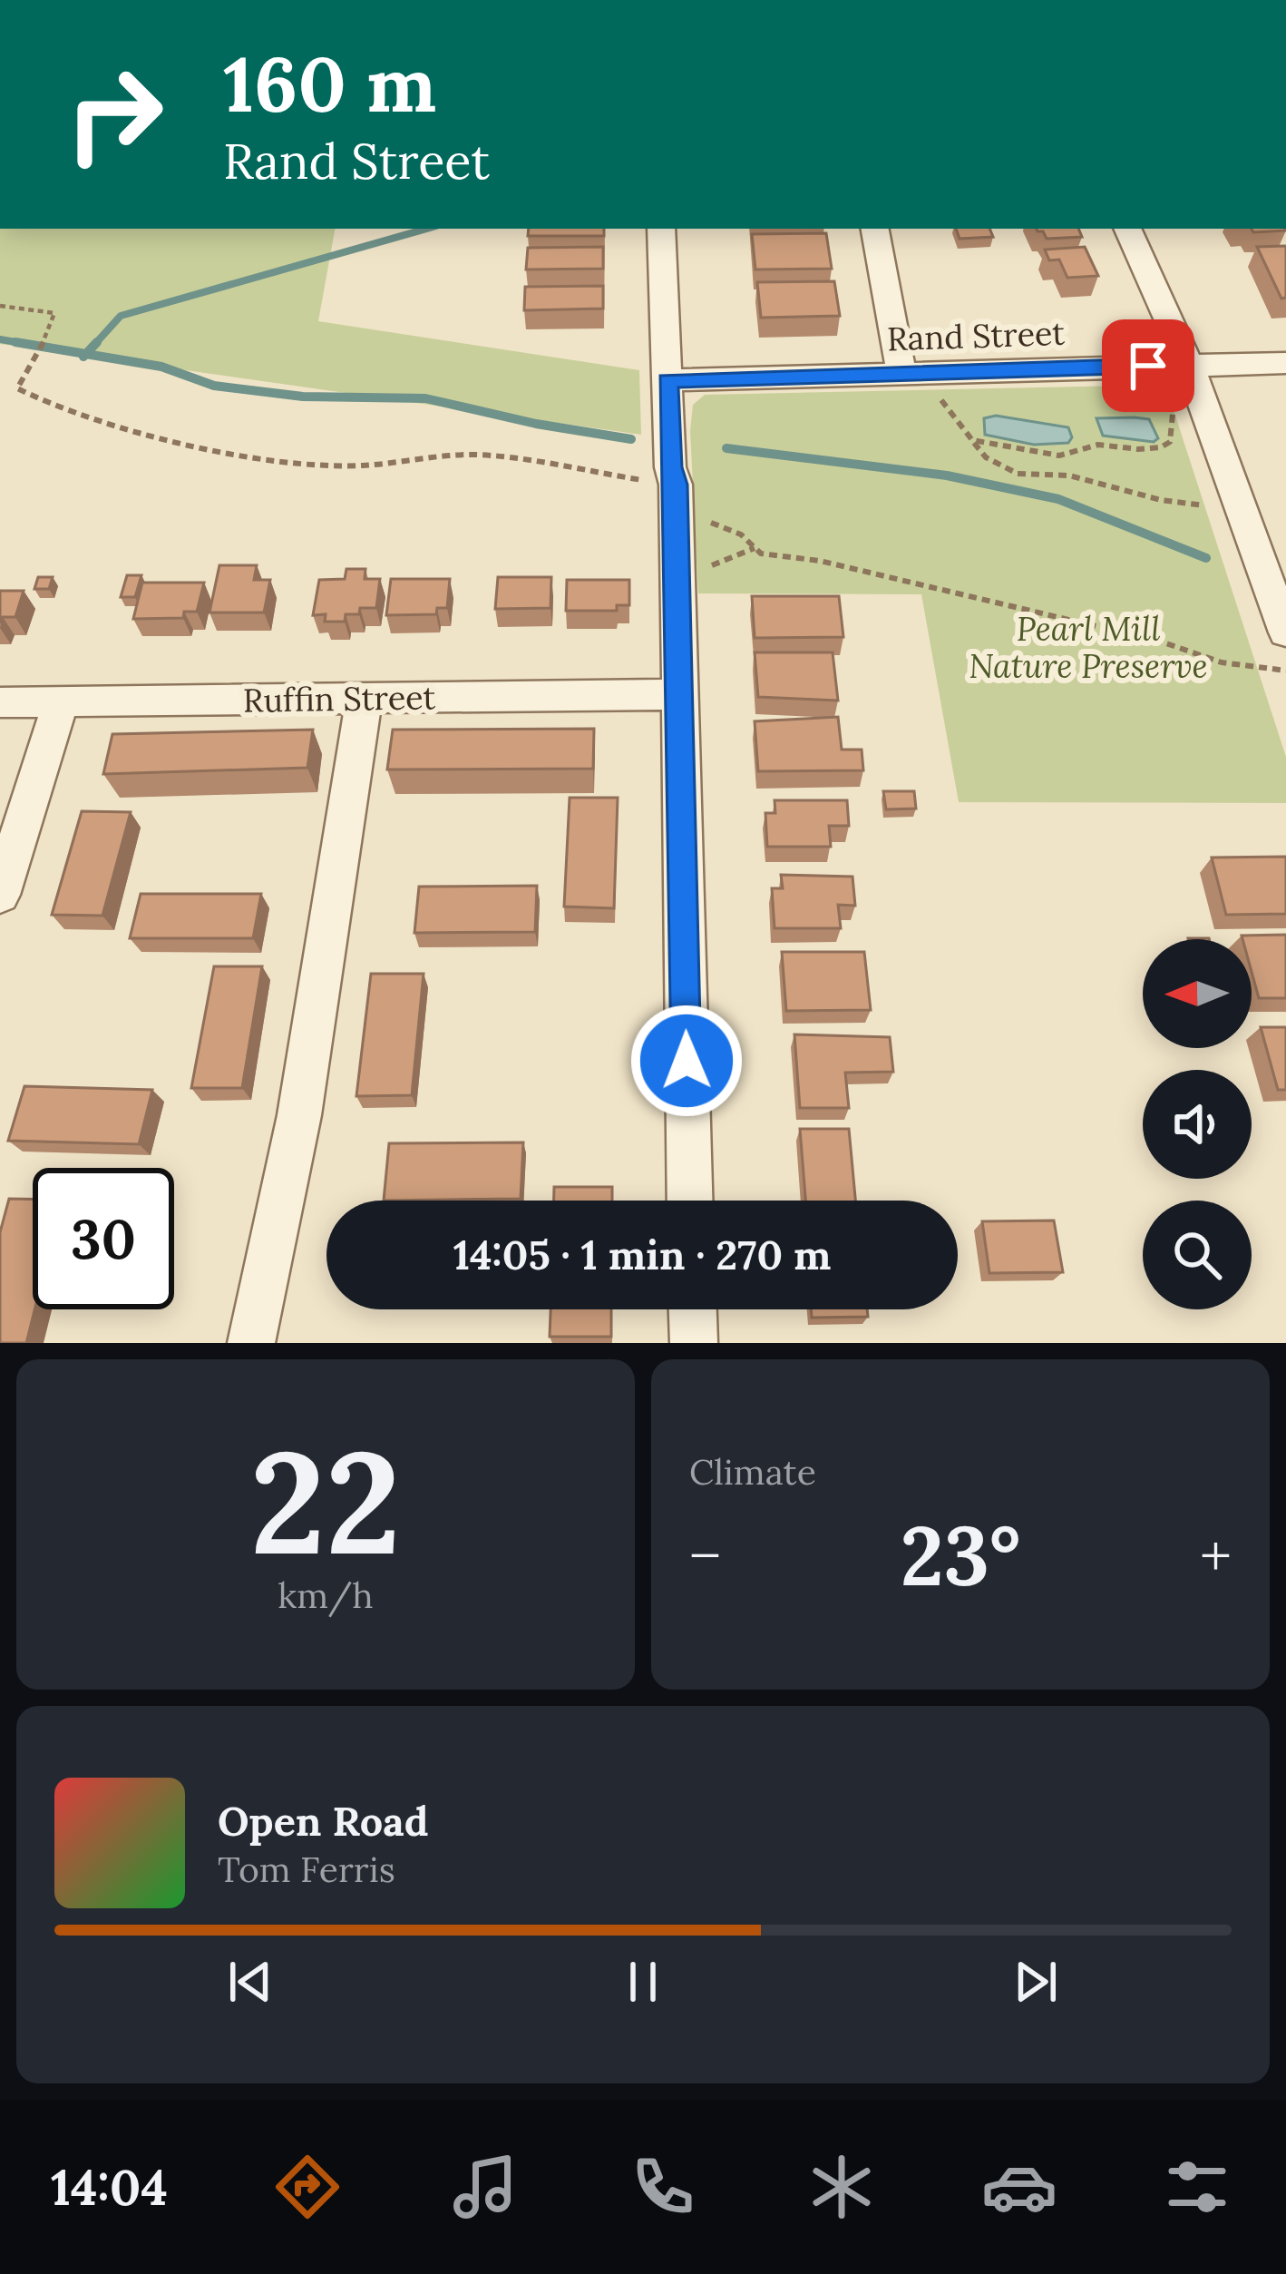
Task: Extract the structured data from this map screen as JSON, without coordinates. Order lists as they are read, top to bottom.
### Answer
{
  "streets": {
    "street": ["Rand Street", "Ruffin Street"]
  },
  "parks": ["Pearl Mill Nature Preserve"],
  "north": "left",
  "page": {
    "turn": ["160 m", "Rand Street"],
    "limit": "30",
    "trip": "14:05 · 1 min · 270 m",
    "tile": [
      ["22", "km/h"],
      "Climate"
    ],
    "heat": ["−", "23°", "+"],
    "song": ["Open Road", "Tom Ferris"],
    "tabs": "14:04"
  }
}
